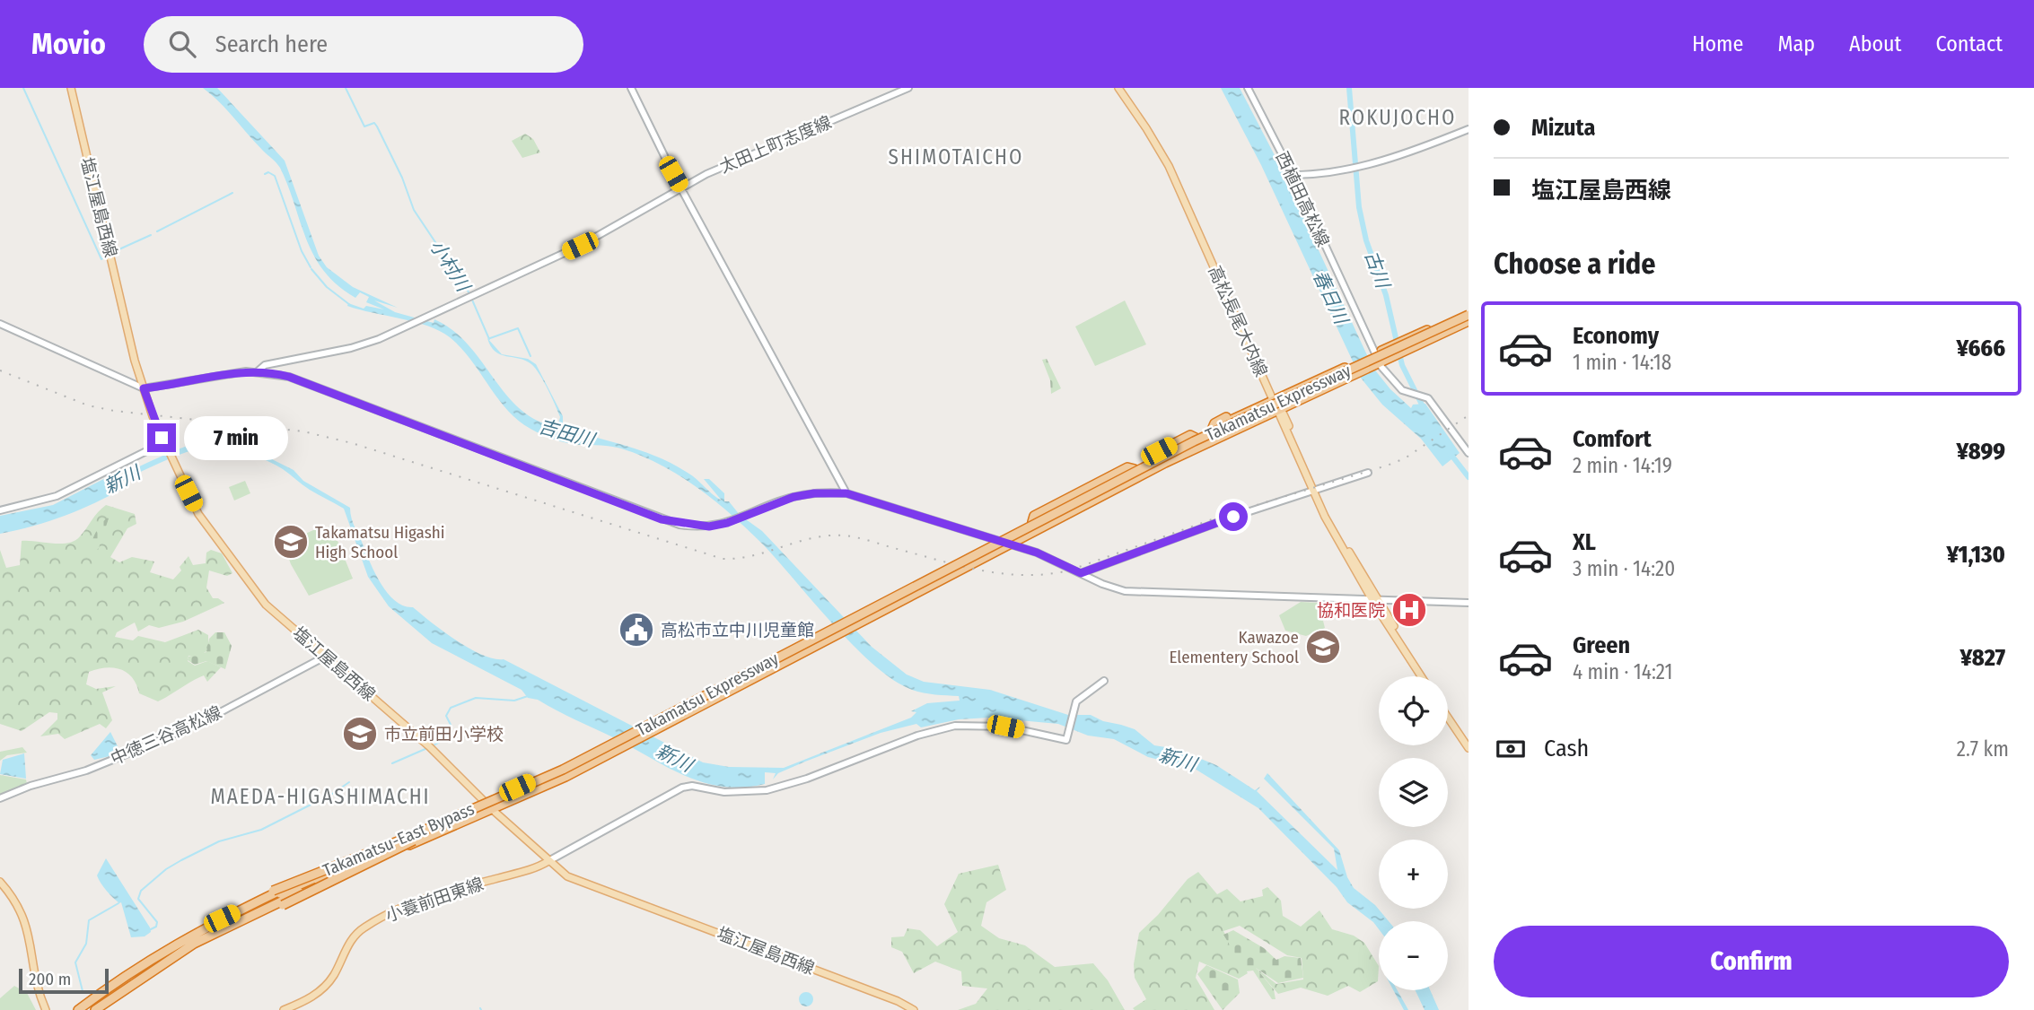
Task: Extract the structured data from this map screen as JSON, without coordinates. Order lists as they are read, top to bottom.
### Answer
{
  "streets": {
    "highway": ["Takamatsu Expressway", "Takamatsu-East Bypass"],
    "main road": ["塩江屋島西線", "高松長尾大内線", "小蓑前田東線"],
    "street": ["太田上町志度線", "西植田高松線", "中徳三谷高松線"]
  },
  "crossings": [
    ["西植田高松線", "Takamatsu-East Bypass"],
    ["塩江屋島西線", "中徳三谷高松線"],
    ["塩江屋島西線", "Takamatsu-East Bypass"],
    ["塩江屋島西線", "小蓑前田東線"],
    ["高松長尾大内線", "Takamatsu-East Bypass"],
    ["Takamatsu Expressway", "Takamatsu-East Bypass"]
  ],
  "districts": ["ROKUJOCHO", "SHIMOTAICHO", "MAEDA-HIGASHIMACHI"],
  "water": [
    "小村川",
    "古川",
    "春日川",
    "吉田川",
    "新川"
  ],
  "places": {
    "school or university": ["Takamatsu Higashi High School", "Kawazoe Elementery School", "市立前田小学校"],
    "hospital": ["協和医院"],
    "public building": ["高松市立中川児童館"]
  },
  "scale_bar": "200 m",
  "page": {
    "header": "Movio",
    "search": "Search here",
    "nav": [
      "Home",
      "Map",
      "About",
      "Contact"
    ],
    "banner": ["Mizuta", "塩江屋島西線"],
    "heading": "Choose a ride",
    "list": [
      {
        "name": "Economy",
        "note": "1 min · 14:18",
        "value": "¥666"
      },
      {
        "name": "Comfort",
        "note": "2 min · 14:19",
        "value": "¥899"
      },
      {
        "name": "XL",
        "note": "3 min · 14:20",
        "value": "¥1,130"
      },
      {
        "name": "Green",
        "note": "4 min · 14:21",
        "value": "¥827"
      }
    ],
    "bubble": "7 min",
    "map_buttons": ["+", "−"],
    "pay": ["Cash", "2.7 km"],
    "buttons": "Confirm",
    "scale": "200 m"
  }
}
